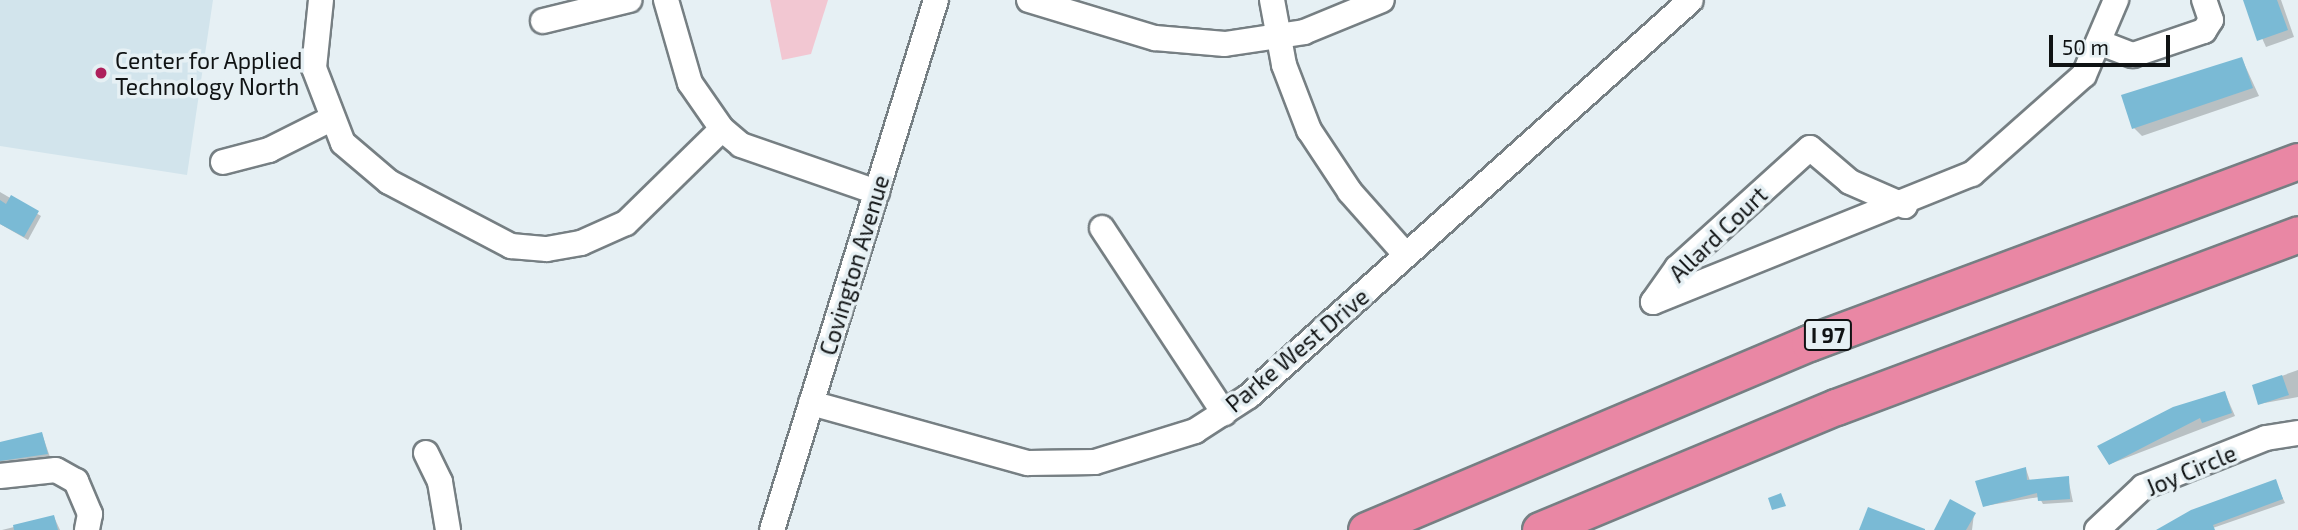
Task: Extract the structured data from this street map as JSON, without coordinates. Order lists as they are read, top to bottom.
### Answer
{
  "streets": {
    "highway": ["I 97"],
    "street": [
      "Allard Court",
      "Covington Avenue",
      "Parke West Drive",
      "Joy Circle"
    ]
  },
  "crossings": [
    ["Covington Avenue", "Parke West Drive"]
  ],
  "places": ["Center for Applied Technology North"],
  "scale_bar": "50 m"
}
